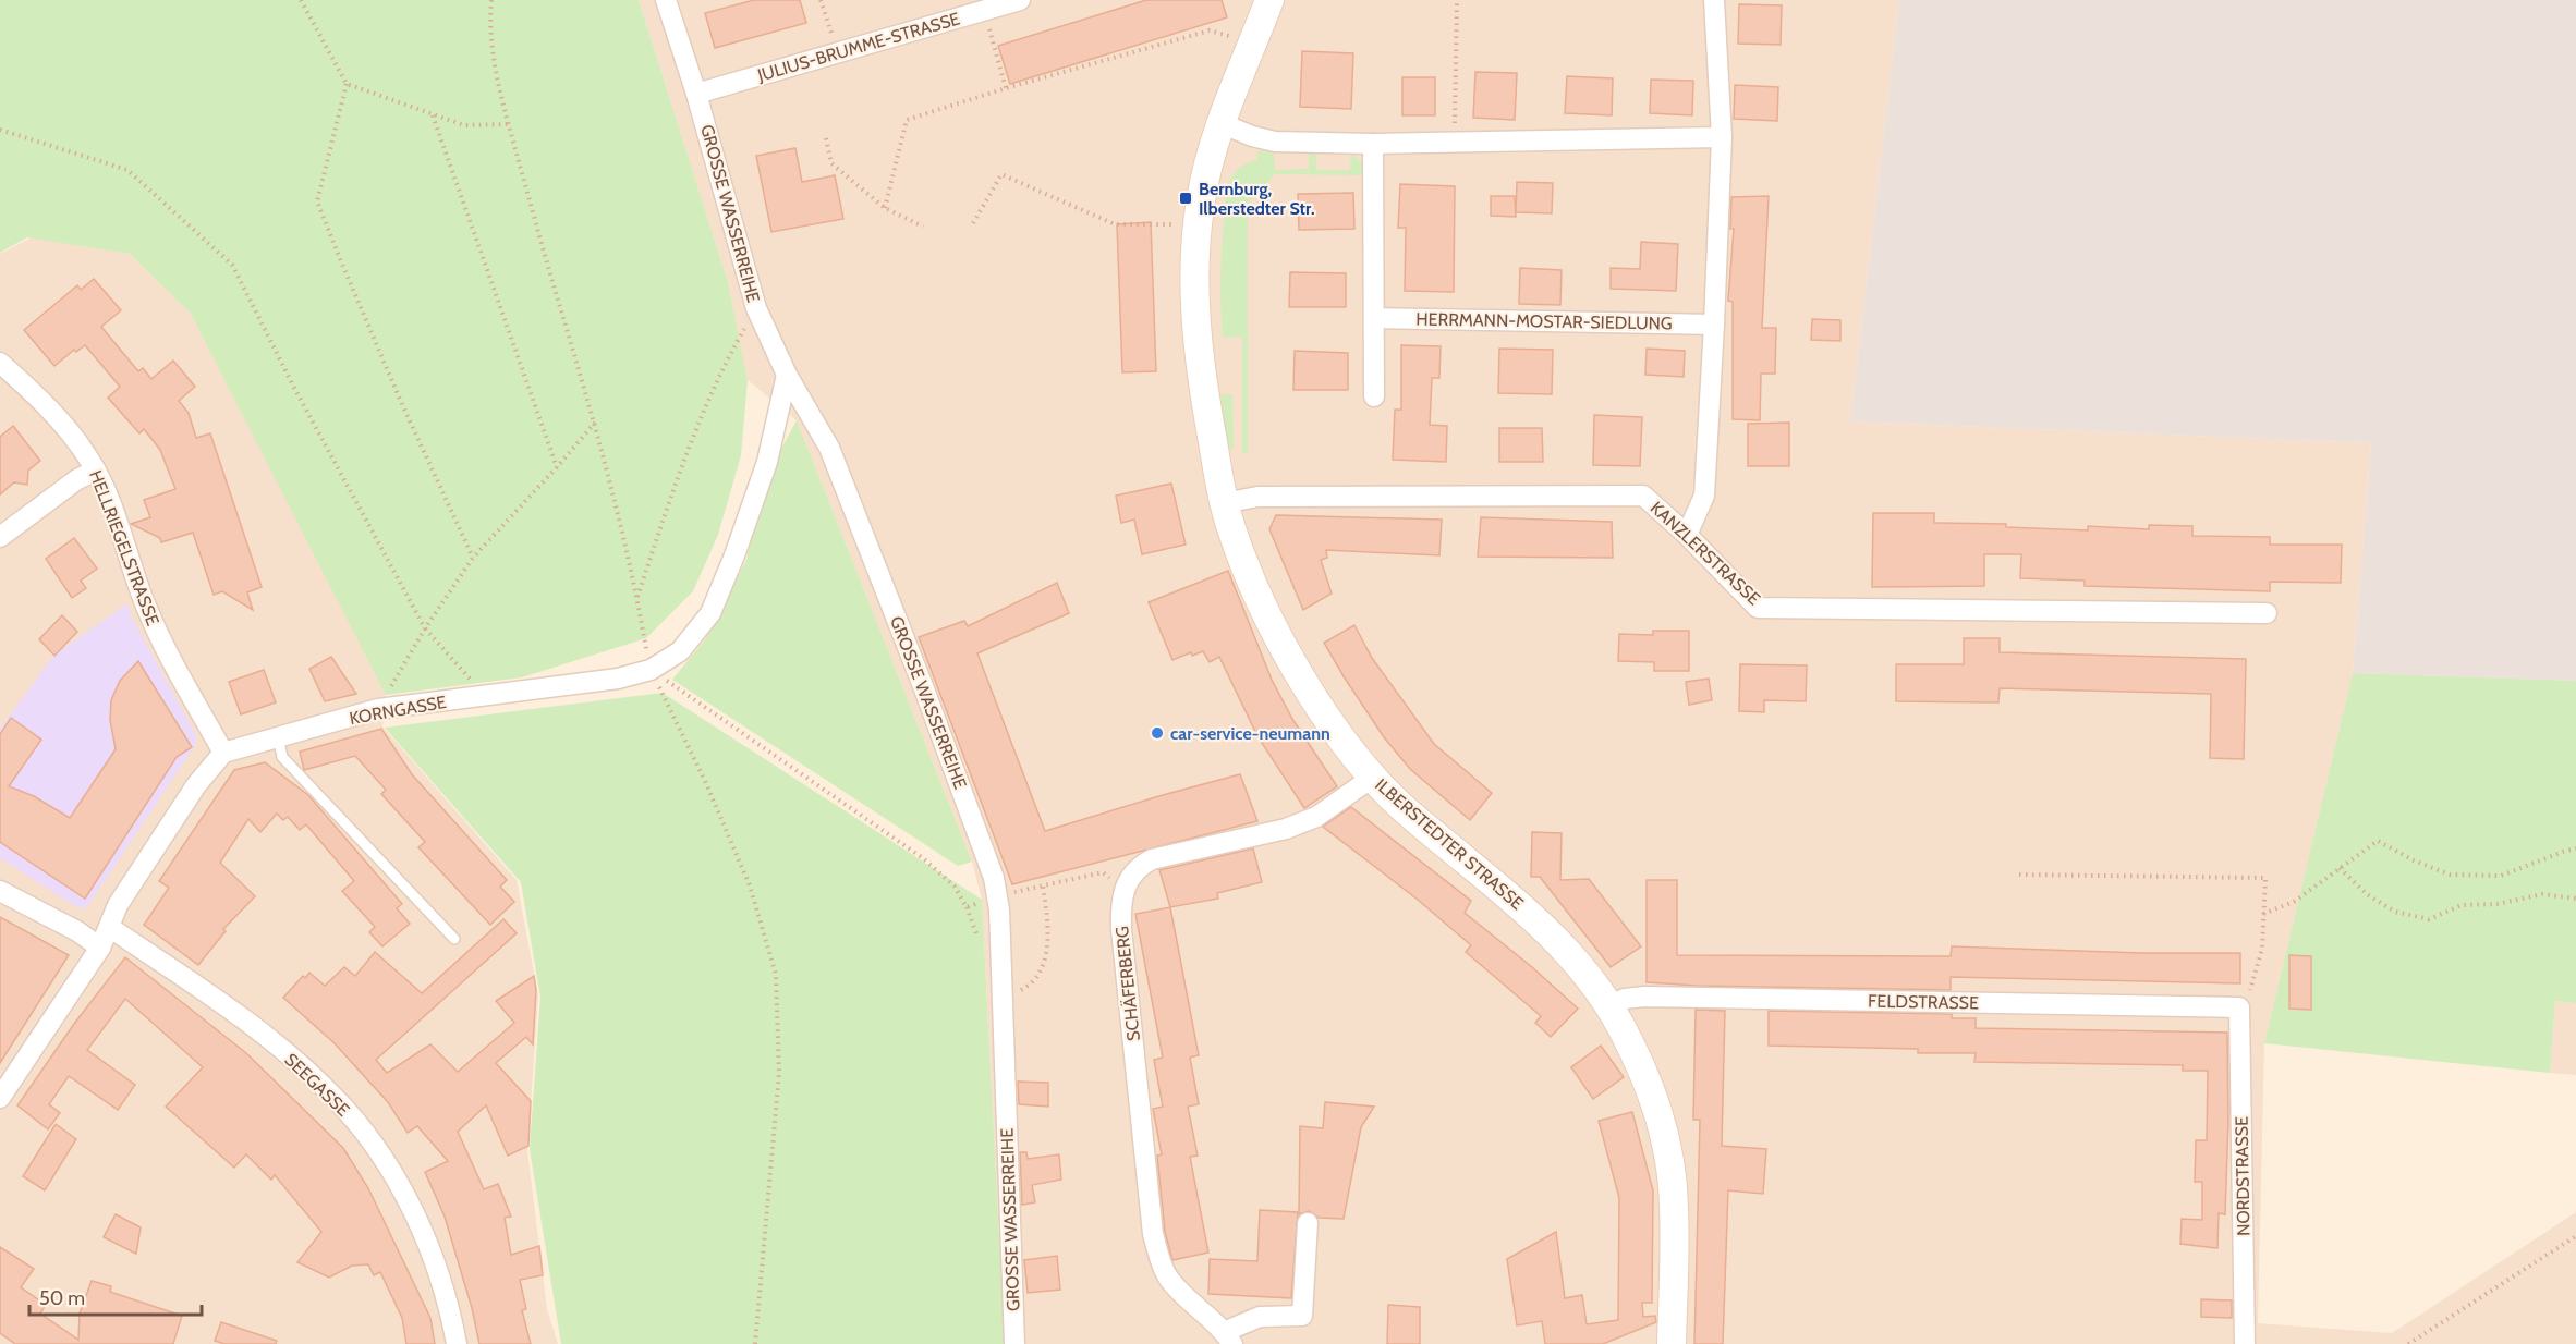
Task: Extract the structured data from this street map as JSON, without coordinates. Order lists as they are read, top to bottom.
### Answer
{
  "streets": {
    "street": [
      "JULIUS-BRUMME-STRASSE",
      "GROSSE WASSERREIHE",
      "HERRMANN-MOSTAR-SIEDLUNG",
      "HELLRIEGELSTRASSE",
      "KANZLERSTRASSE",
      "KORNGASSE",
      "ILBERSTEDTER STRASSE",
      "SCHÄFERBERG",
      "FELDSTRASSE",
      "SEEGASSE",
      "NORDSTRASSE"
    ]
  },
  "crossings": [
    ["JULIUS-BRUMME-STRASSE", "GROSSE WASSERREIHE"],
    ["GROSSE WASSERREIHE", "KORNGASSE"],
    ["HELLRIEGELSTRASSE", "KORNGASSE"],
    ["KANZLERSTRASSE", "ILBERSTEDTER STRASSE"],
    ["ILBERSTEDTER STRASSE", "FELDSTRASSE"],
    ["FELDSTRASSE", "NORDSTRASSE"]
  ],
  "places": {
    "transit": ["Bernburg, Ilberstedter Str."],
    "other": ["car-service-neumann"]
  },
  "scale_bar": "50 m"
}
